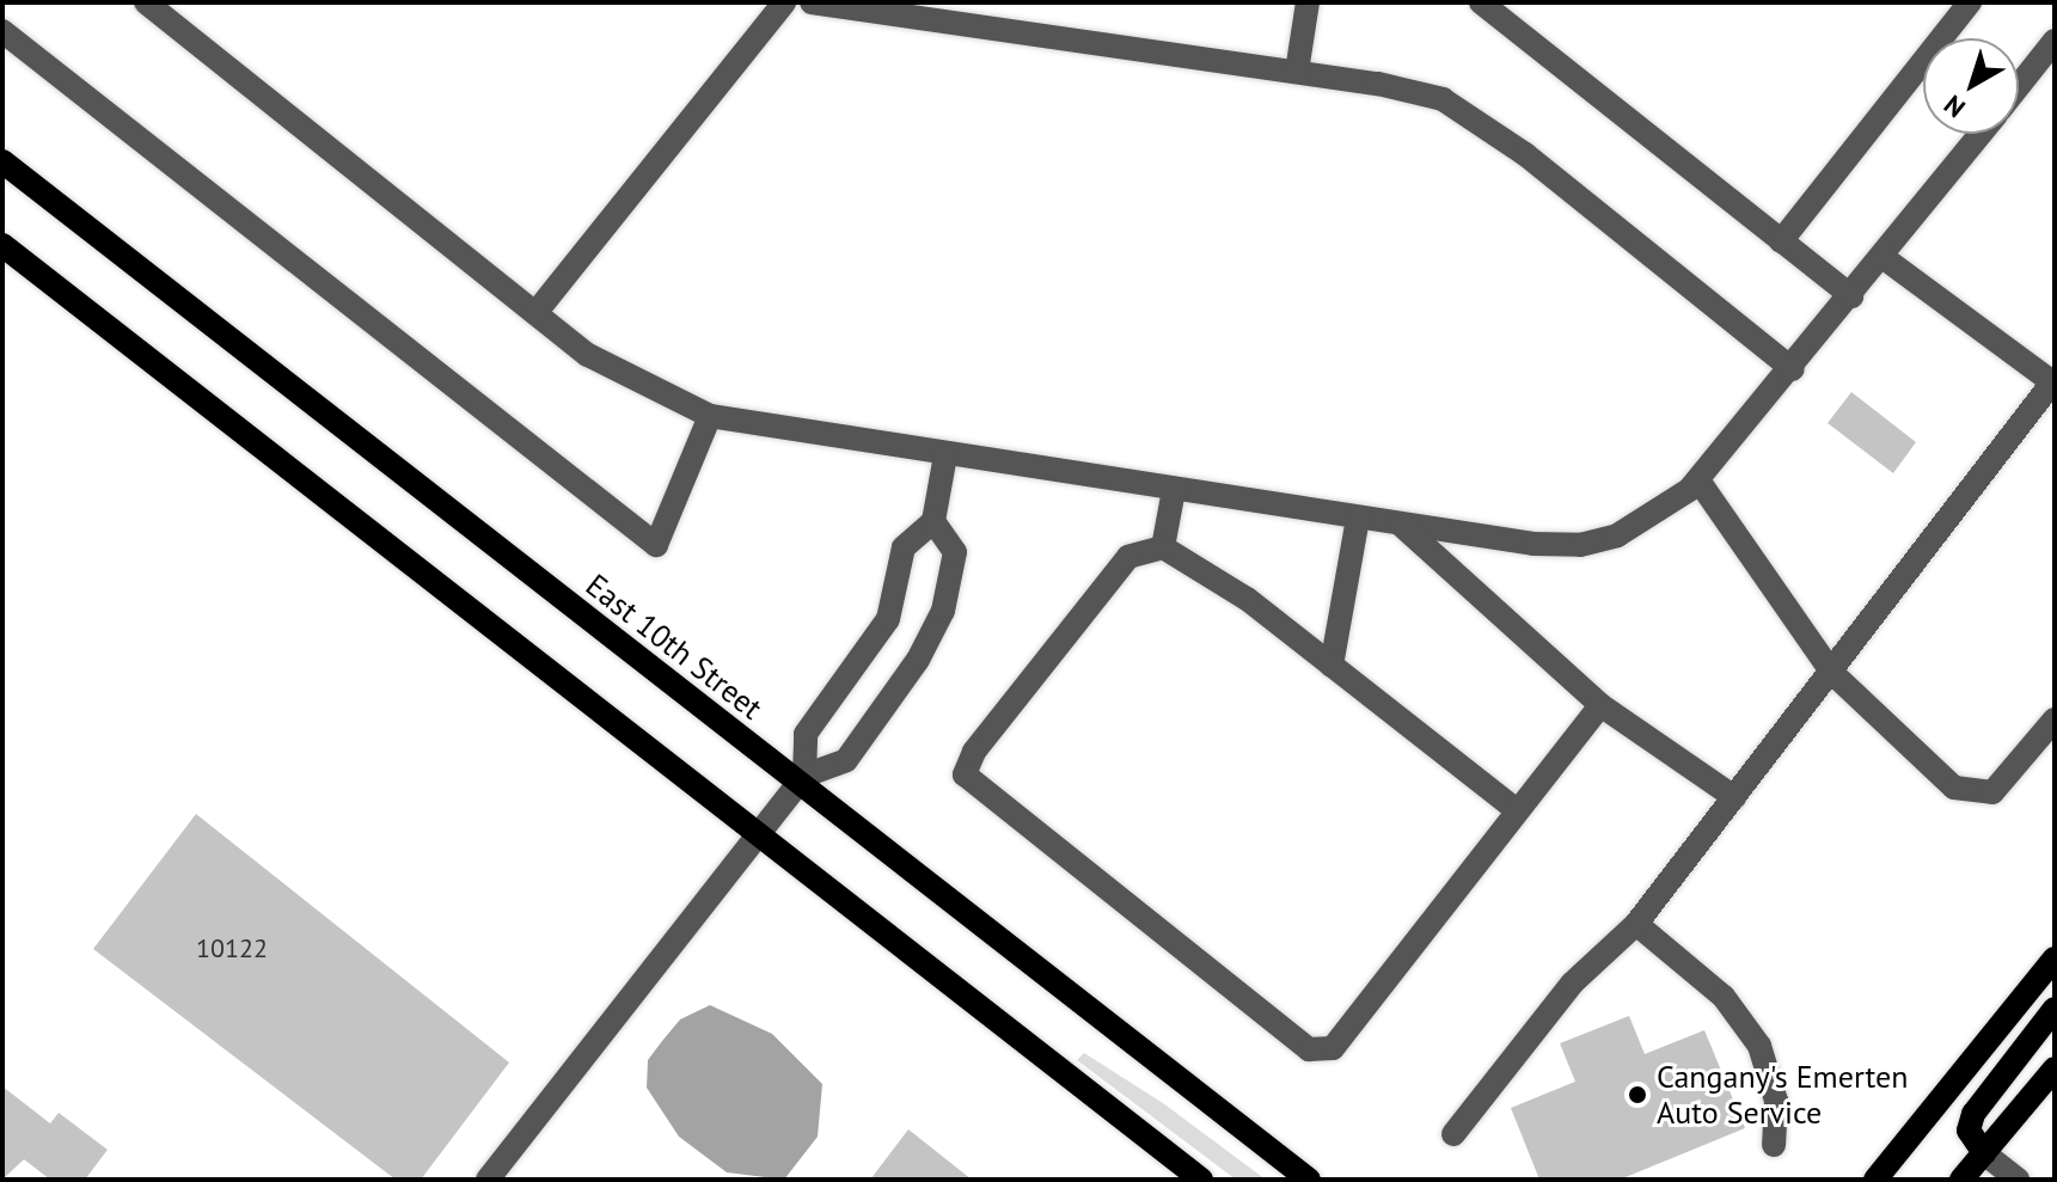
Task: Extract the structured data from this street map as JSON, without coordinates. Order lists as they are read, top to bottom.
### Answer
{
  "streets": {
    "main road": ["East 10th Street"]
  },
  "places": ["Cangany's Emerten Auto Service"],
  "house_numbers": ["10122"],
  "north": "bottom left"
}
